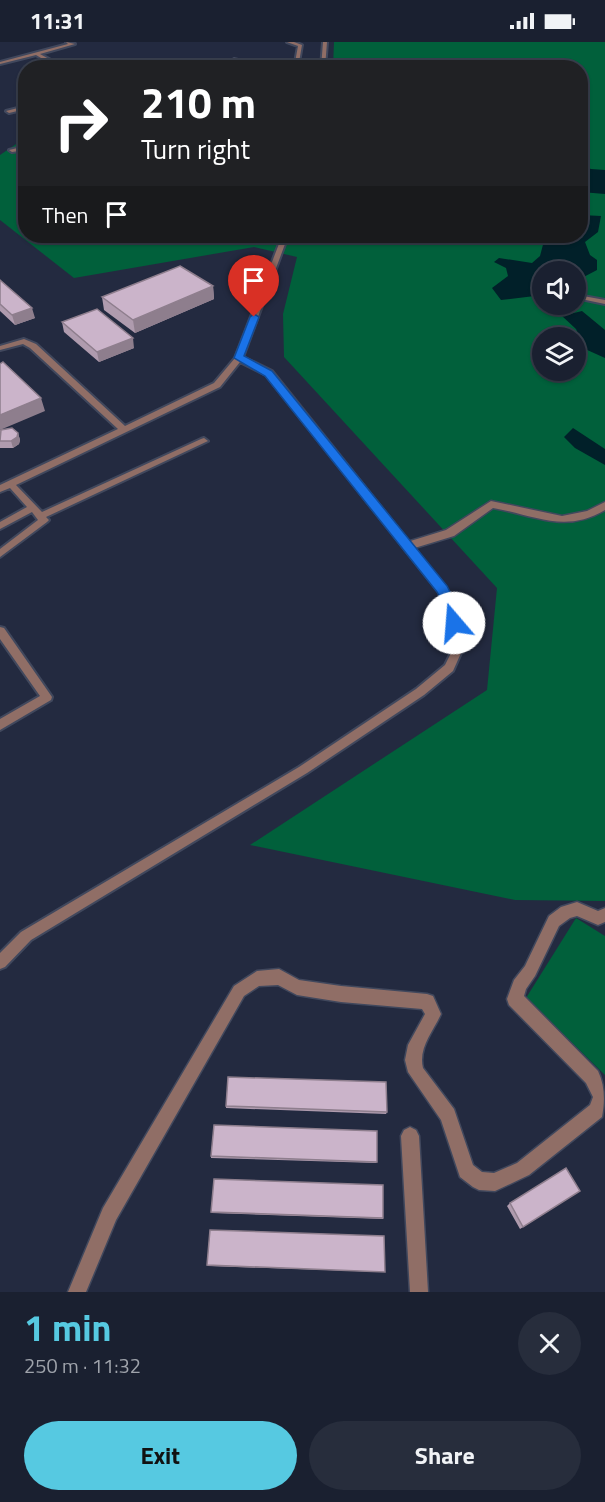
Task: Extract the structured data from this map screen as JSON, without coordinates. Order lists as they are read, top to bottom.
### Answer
{
  "page": {
    "status": "11:31",
    "turn": ["210 m", "Turn right"],
    "then": "Then",
    "heading": ["1 min", "250 m · 11:32"],
    "buttons": ["Exit", "Share"]
  }
}
